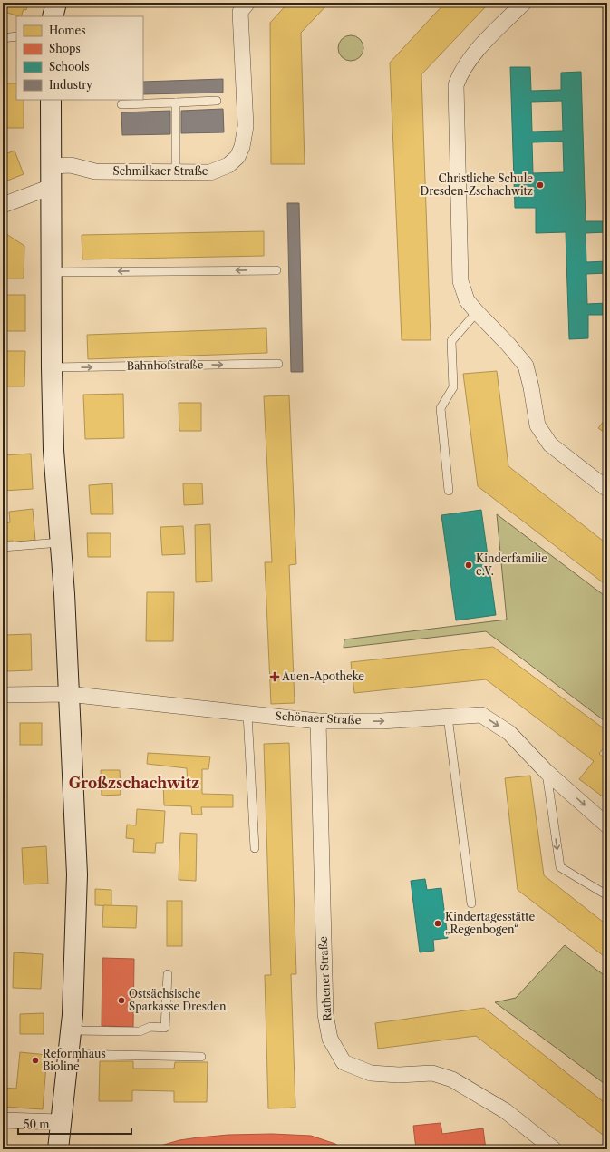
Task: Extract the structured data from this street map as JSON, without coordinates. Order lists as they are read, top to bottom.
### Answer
{
  "streets": {
    "street": ["Schmilkaer Straße", "Schönaer Straße", "Rathener Straße"],
    "lane": ["Bahnhofstraße"]
  },
  "crossings": [
    ["Schönaer Straße", "Rathener Straße"]
  ],
  "one_way": ["Bahnhofstraße", "Schönaer Straße"],
  "districts": ["Großzschachwitz"],
  "places": {
    "other": [
      "Christliche Schule Dresden-Zschachwitz",
      "Kinderfamilie e.V.",
      "Kindertagesstätte „Regenbogen“",
      "Ostsächsische Sparkasse Dresden",
      "Reformhaus Bioline"
    ],
    "health": ["Auen-Apotheke"]
  },
  "legend": [
    "Homes",
    "Shops",
    "Schools",
    "Industry"
  ],
  "scale_bar": "50 m"
}
